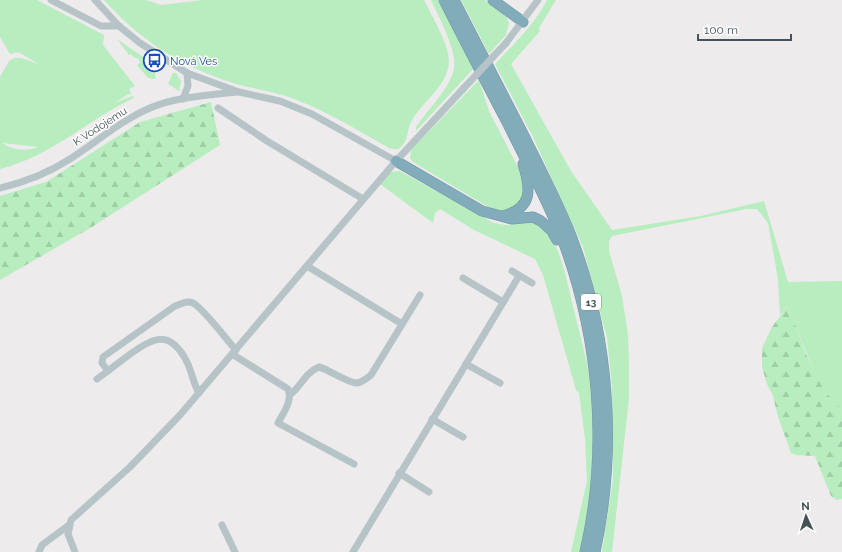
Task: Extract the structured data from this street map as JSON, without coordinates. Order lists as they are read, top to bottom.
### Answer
{
  "streets": {
    "highway": ["13"],
    "street": ["K Vodojemu"]
  },
  "places": {
    "bus stop": ["Nová Ves"]
  },
  "scale_bar": "100 m",
  "north": "top"
}
